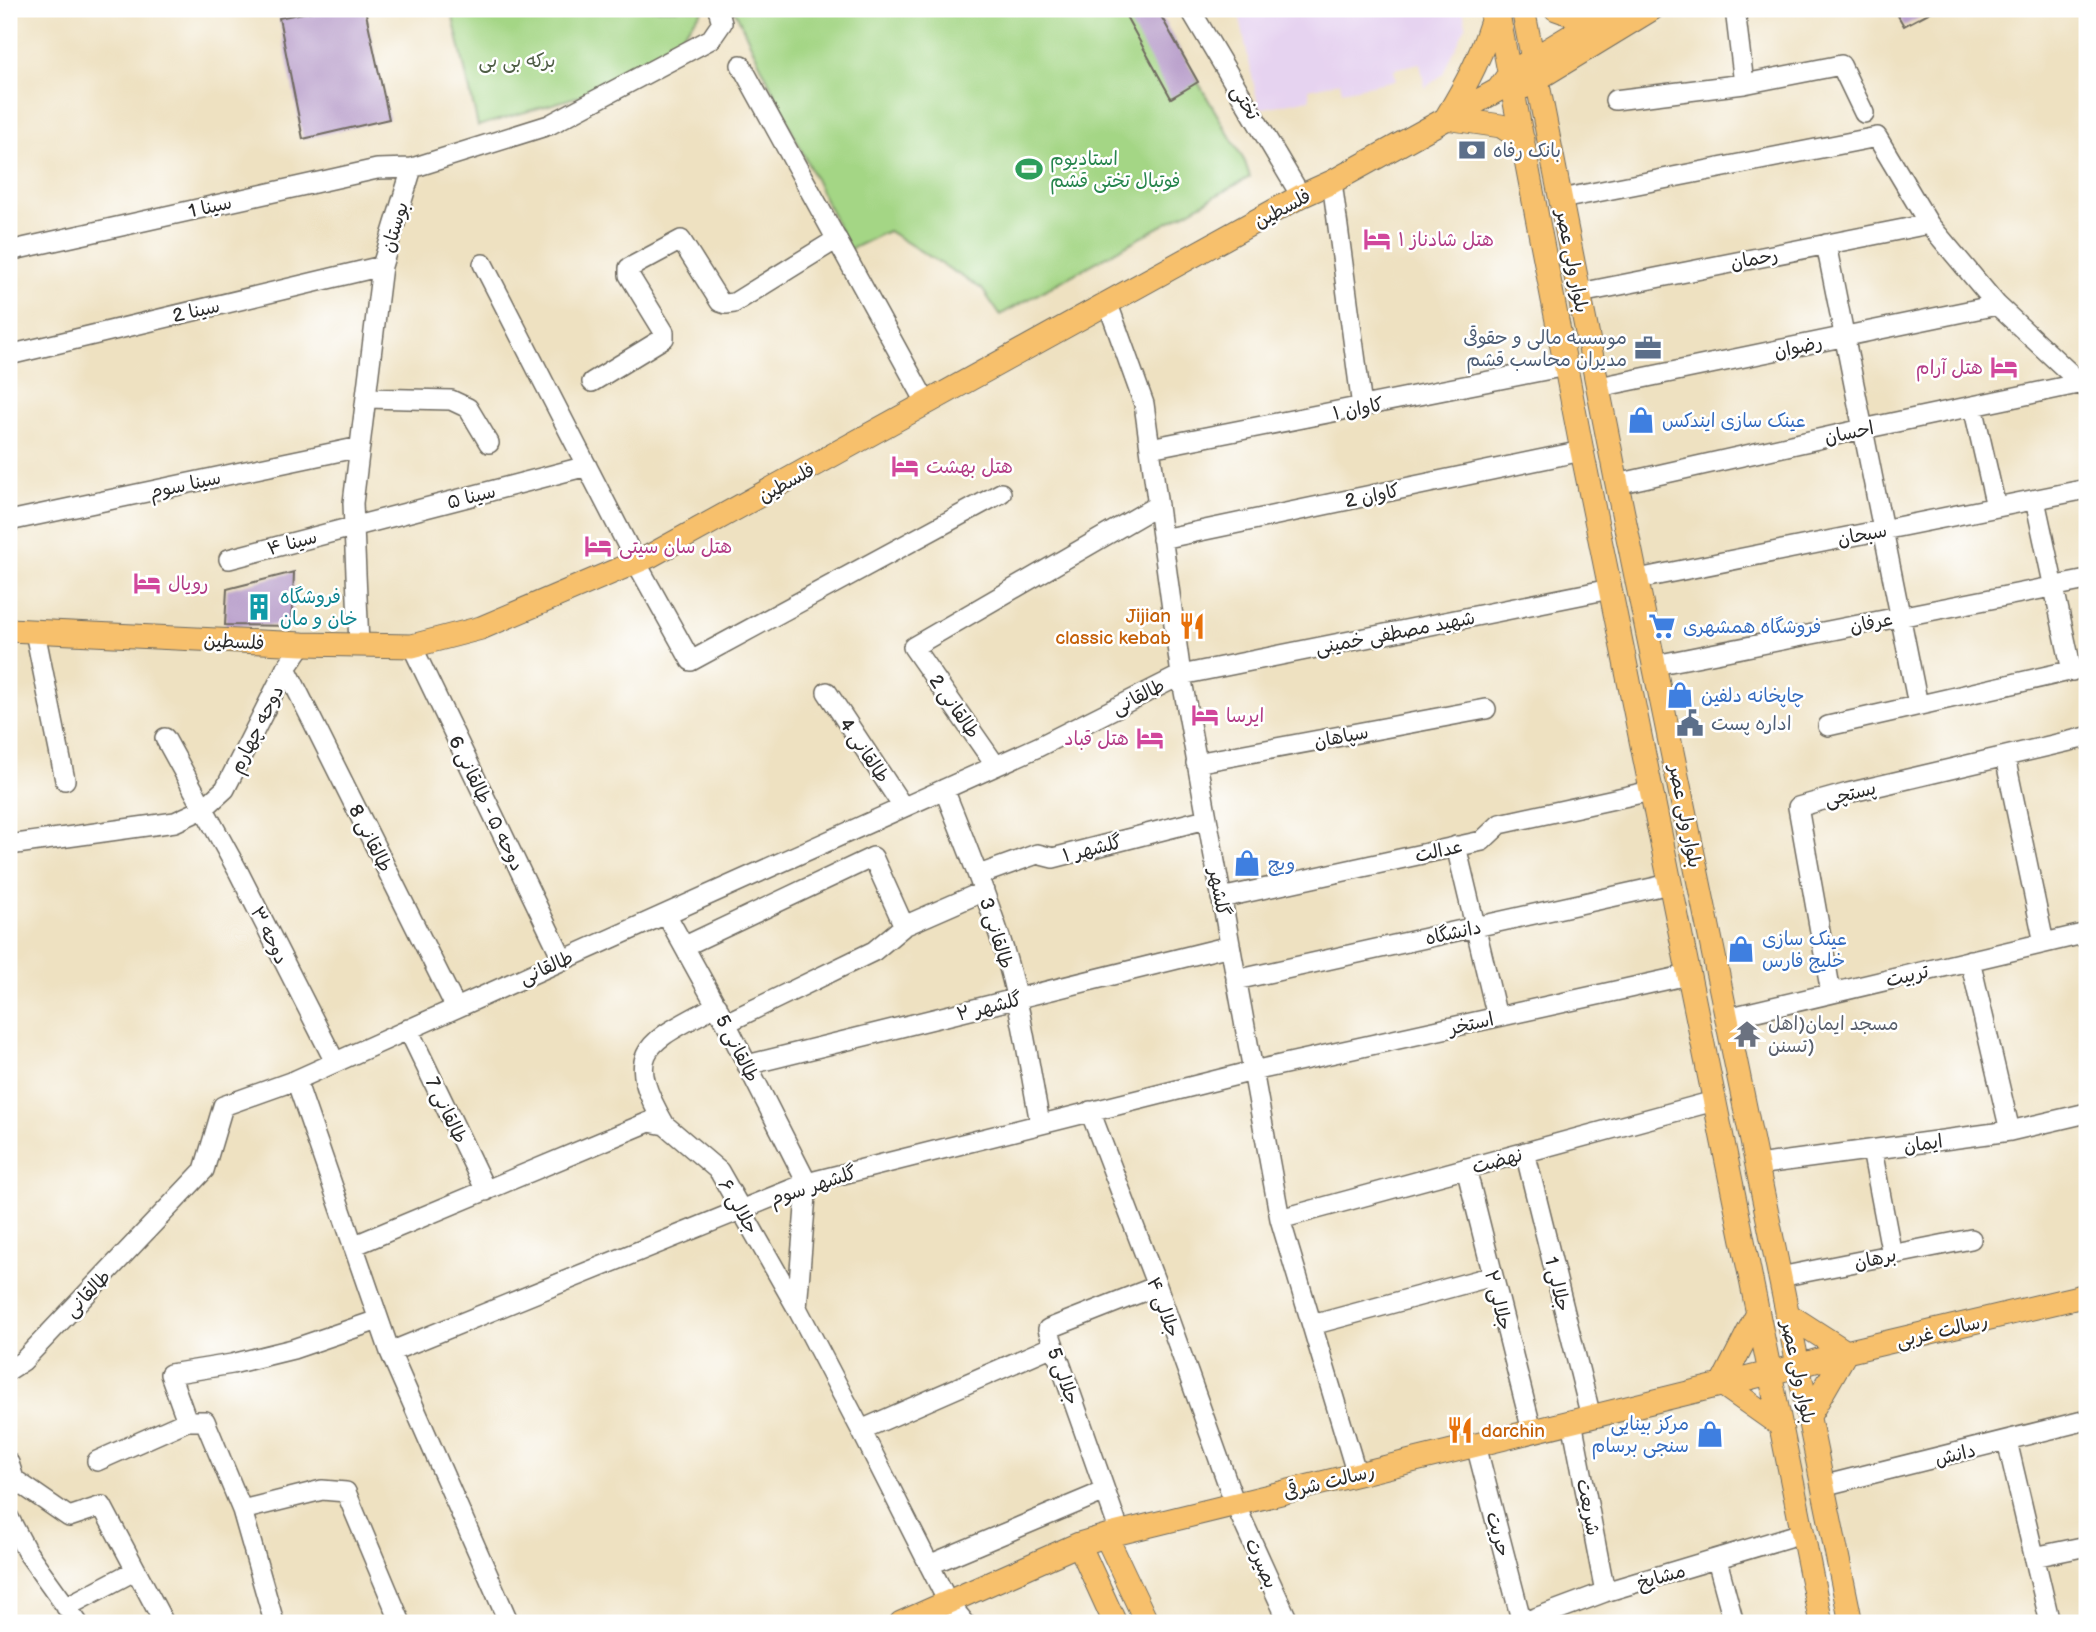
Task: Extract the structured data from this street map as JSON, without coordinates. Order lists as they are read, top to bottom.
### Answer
{
  "streets": {
    "main road": [
      "فلسطین",
      "بلوار ولی عصر",
      "رسالت غربی",
      "رسالت شرقی"
    ],
    "street": [
      "تختی",
      "سینا 1",
      "بوستان",
      "رحمان",
      "سینا 2",
      "رضوان",
      "کاوان ۱",
      "احسان",
      "سینا سوم",
      "کاوان 2",
      "سینا ۵",
      "سبحان",
      "سینا ۴",
      "عرفان",
      "شهید مصطفی خمینی",
      "طالقانی",
      "طالقانی 2",
      "دوحه چهارم",
      "سپاهان",
      "طالقانی 4",
      "پستچی",
      "دوحه ۵ - طالقانی 6",
      "طالقانی 8",
      "گلشهر ۱",
      "عدالت",
      "گلشهر",
      "دانشگاه",
      "طالقانی 3",
      "دوحه ۳",
      "تربیت",
      "گلشهر ۲",
      "استخر",
      "طالقانی 5",
      "طالقانی 7",
      "ایمان",
      "نهضت",
      "گلشهر سوم",
      "جلالی ۶",
      "برهان",
      "جلالی 1",
      "جلالی ۲",
      "جلالی ۴",
      "جلالی 5",
      "دانش",
      "شریعت",
      "حریت",
      "بصیرت",
      "مشایخ"
    ]
  },
  "crossings": [
    ["تختی", "فلسطین"],
    ["سینا 1", "بوستان"],
    ["فلسطین", "بوستان"],
    ["فلسطین", "بلوار ولی عصر"],
    ["فلسطین", "دوحه چهارم"],
    ["فلسطین", "دوحه ۵ - طالقانی 6"],
    ["فلسطین", "گلشهر"],
    ["بوستان", "سینا 2"],
    ["بوستان", "سینا سوم"],
    ["بوستان", "سینا ۵"],
    ["بوستان", "سینا ۴"],
    ["رحمان", "بلوار ولی عصر"],
    ["بلوار ولی عصر", "رضوان"],
    ["بلوار ولی عصر", "کاوان ۱"],
    ["بلوار ولی عصر", "احسان"],
    ["بلوار ولی عصر", "کاوان 2"],
    ["بلوار ولی عصر", "سبحان"],
    ["بلوار ولی عصر", "عرفان"],
    ["بلوار ولی عصر", "شهید مصطفی خمینی"],
    ["بلوار ولی عصر", "عدالت"],
    ["بلوار ولی عصر", "دانشگاه"],
    ["بلوار ولی عصر", "تربیت"],
    ["بلوار ولی عصر", "استخر"],
    ["بلوار ولی عصر", "ایمان"],
    ["بلوار ولی عصر", "نهضت"],
    ["بلوار ولی عصر", "برهان"],
    ["بلوار ولی عصر", "رسالت غربی"],
    ["بلوار ولی عصر", "دانش"],
    ["بلوار ولی عصر", "رسالت شرقی"],
    ["بلوار ولی عصر", "مشایخ"],
    ["کاوان ۱", "گلشهر"],
    ["کاوان 2", "گلشهر"],
    ["سینا ۵", "سینا ۴"],
    ["شهید مصطفی خمینی", "طالقانی"],
    ["شهید مصطفی خمینی", "گلشهر"],
    ["طالقانی", "طالقانی 2"],
    ["طالقانی", "طالقانی 4"],
    ["طالقانی", "دوحه ۵ - طالقانی 6"],
    ["طالقانی", "طالقانی 8"],
    ["طالقانی", "گلشهر"],
    ["طالقانی", "طالقانی 3"],
    ["طالقانی", "دوحه ۳"],
    ["طالقانی", "طالقانی 5"],
    ["طالقانی", "طالقانی 7"],
    ["طالقانی 2", "گلشهر"],
    ["دوحه چهارم", "طالقانی 8"],
    ["دوحه چهارم", "دوحه ۳"],
    ["سپاهان", "گلشهر"],
    ["پستچی", "تربیت"],
    ["گلشهر ۱", "گلشهر"],
    ["گلشهر ۱", "طالقانی 3"],
    ["گلشهر ۱", "طالقانی 5"],
    ["عدالت", "گلشهر"],
    ["گلشهر", "دانشگاه"],
    ["گلشهر", "گلشهر ۲"],
    ["گلشهر", "استخر"],
    ["گلشهر", "نهضت"],
    ["گلشهر", "گلشهر سوم"],
    ["گلشهر", "رسالت شرقی"],
    ["طالقانی 3", "گلشهر ۲"],
    ["طالقانی 3", "گلشهر سوم"],
    ["گلشهر ۲", "طالقانی 5"],
    ["استخر", "گلشهر سوم"],
    ["طالقانی 5", "گلشهر سوم"],
    ["نهضت", "جلالی 1"],
    ["نهضت", "جلالی ۲"],
    ["گلشهر سوم", "جلالی ۶"],
    ["گلشهر سوم", "جلالی ۴"],
    ["جلالی ۶", "رسالت شرقی"],
    ["جلالی 1", "رسالت شرقی"],
    ["جلالی 1", "شریعت"],
    ["جلالی ۲", "رسالت شرقی"],
    ["جلالی ۴", "جلالی 5"],
    ["جلالی ۴", "رسالت شرقی"],
    ["جلالی ۴", "بصیرت"],
    ["رسالت غربی", "رسالت شرقی"],
    ["جلالی 5", "رسالت شرقی"],
    ["رسالت شرقی", "شریعت"],
    ["رسالت شرقی", "حریت"],
    ["رسالت شرقی", "بصیرت"],
    ["شریعت", "مشایخ"],
    ["حریت", "مشایخ"]
  ],
  "parks": ["برکه بی بی"],
  "places": {
    "bank": ["بانک رفاه"],
    "sports": ["استادیوم فوتبال تختی قشم"],
    "hotel": [
      "هتل شادناز ۱",
      "هتل آرام",
      "هتل بهشت",
      "هتل سان سیتی",
      "رویال",
      "ایرسا",
      "هتل قباد"
    ],
    "office": ["موسسه مالی و حقوقی مدیران محاسب قشم"],
    "shop": [
      "عینک سازی ایندکس",
      "چاپخانه دلفین",
      "ویچ",
      "عینک سازی خلیج فارس",
      "مرکز بینایی سنجی برسام"
    ],
    "building": ["فروشگاه خان و مان"],
    "restaurant": ["Jijian classic kebab", "darchin"],
    "supermarket": ["فروشگاه همشهری"],
    "public building": ["اداره پست"],
    "temple": ["مسجد ایمان(اهل تسنن)"]
  }
}
